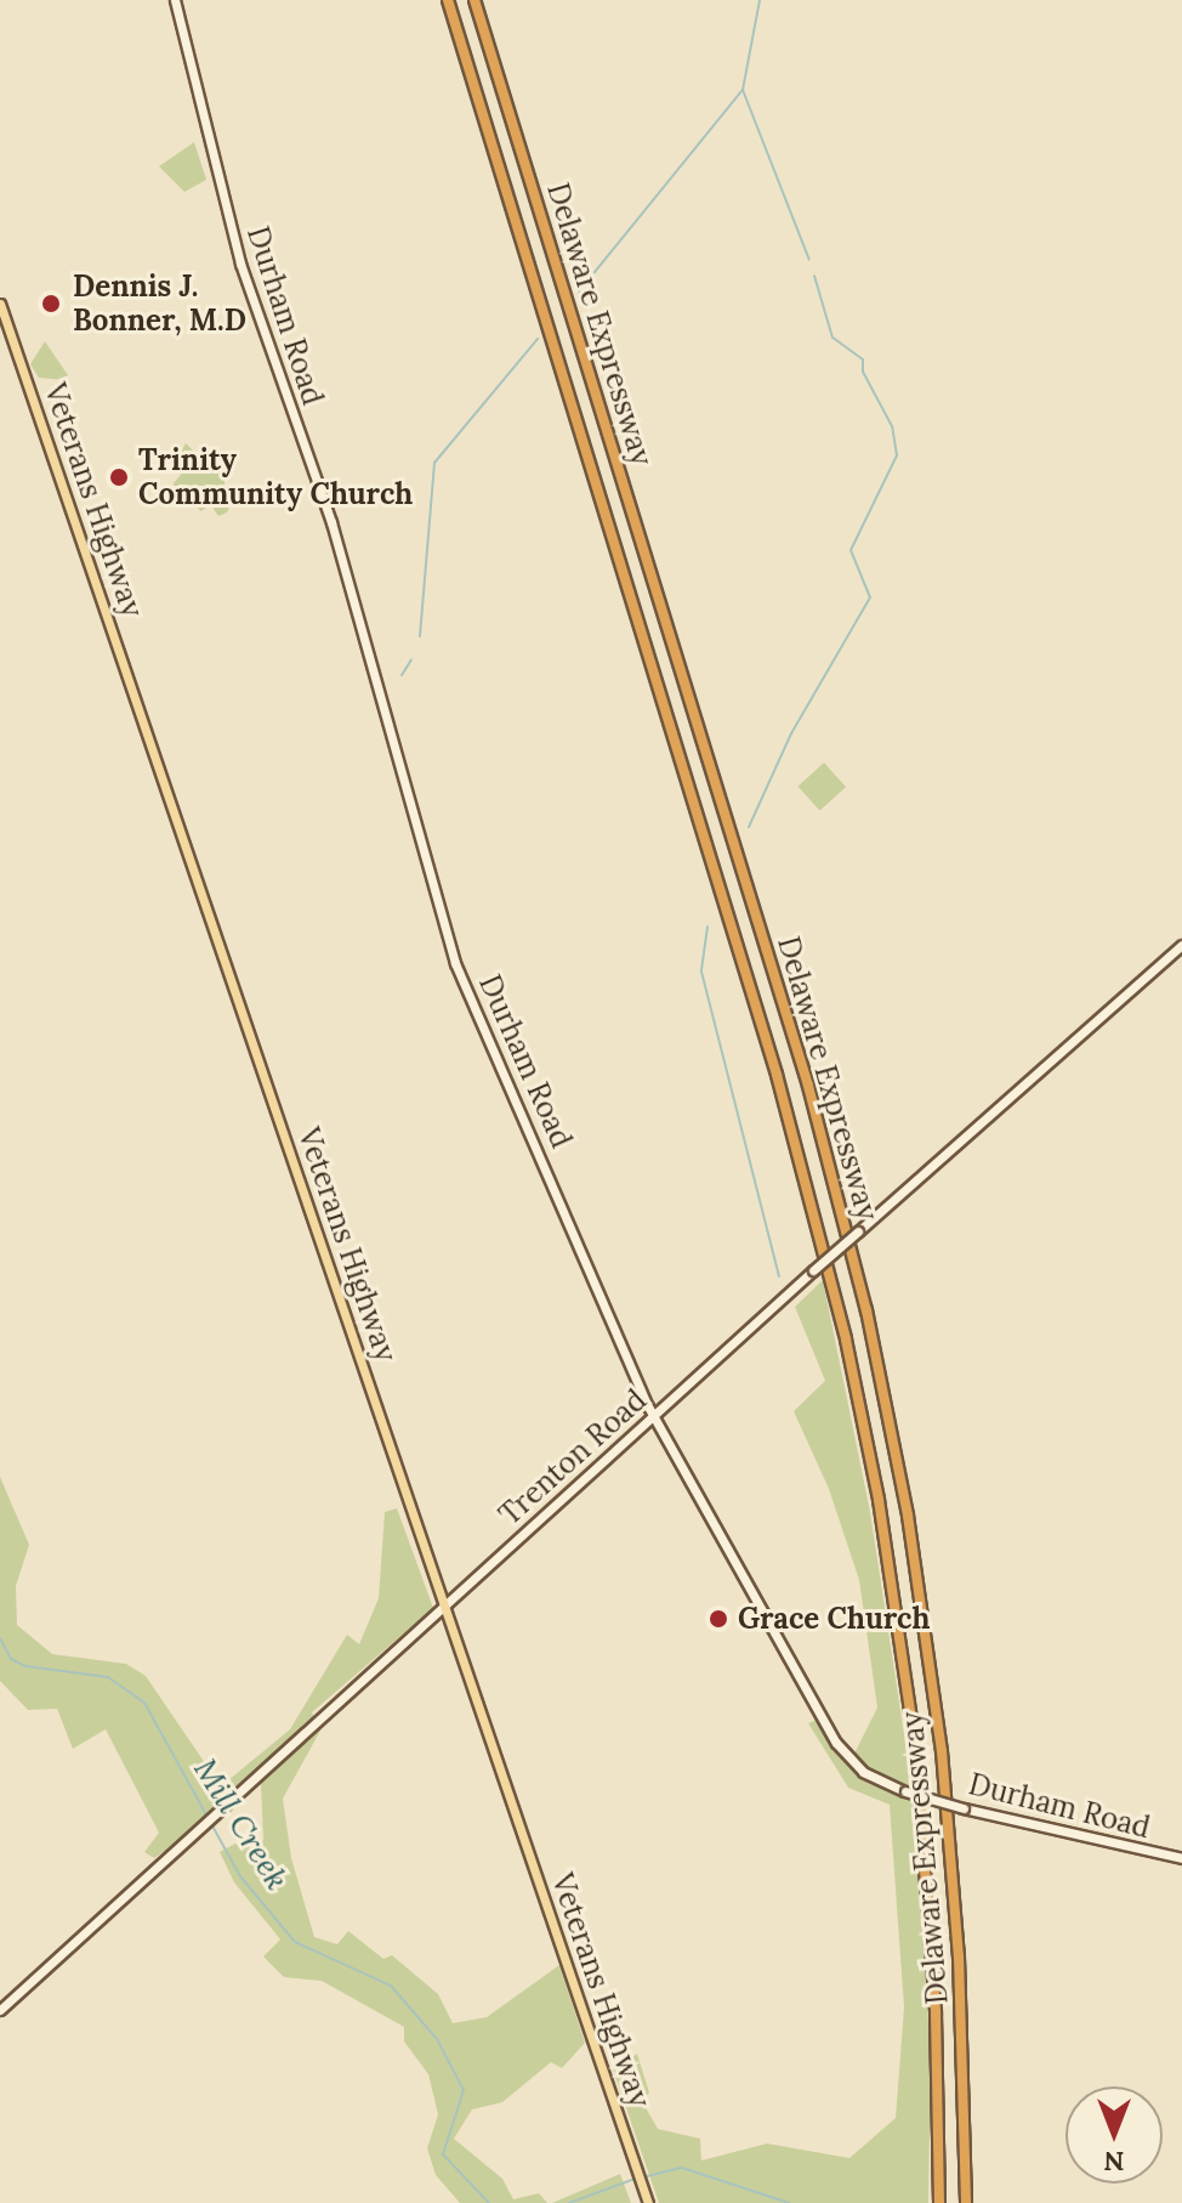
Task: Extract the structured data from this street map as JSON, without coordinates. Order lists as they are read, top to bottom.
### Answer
{
  "streets": {
    "highway": ["Delaware Expressway"],
    "main road": ["Durham Road", "Veterans Highway", "Trenton Road"]
  },
  "crossings": [
    ["Durham Road", "Trenton Road"],
    ["Veterans Highway", "Trenton Road"]
  ],
  "water": ["Mill Creek"],
  "places": ["Dennis J. Bonner, M.D", "Trinity Community Church", "Grace Church"],
  "north": "bottom"
}
